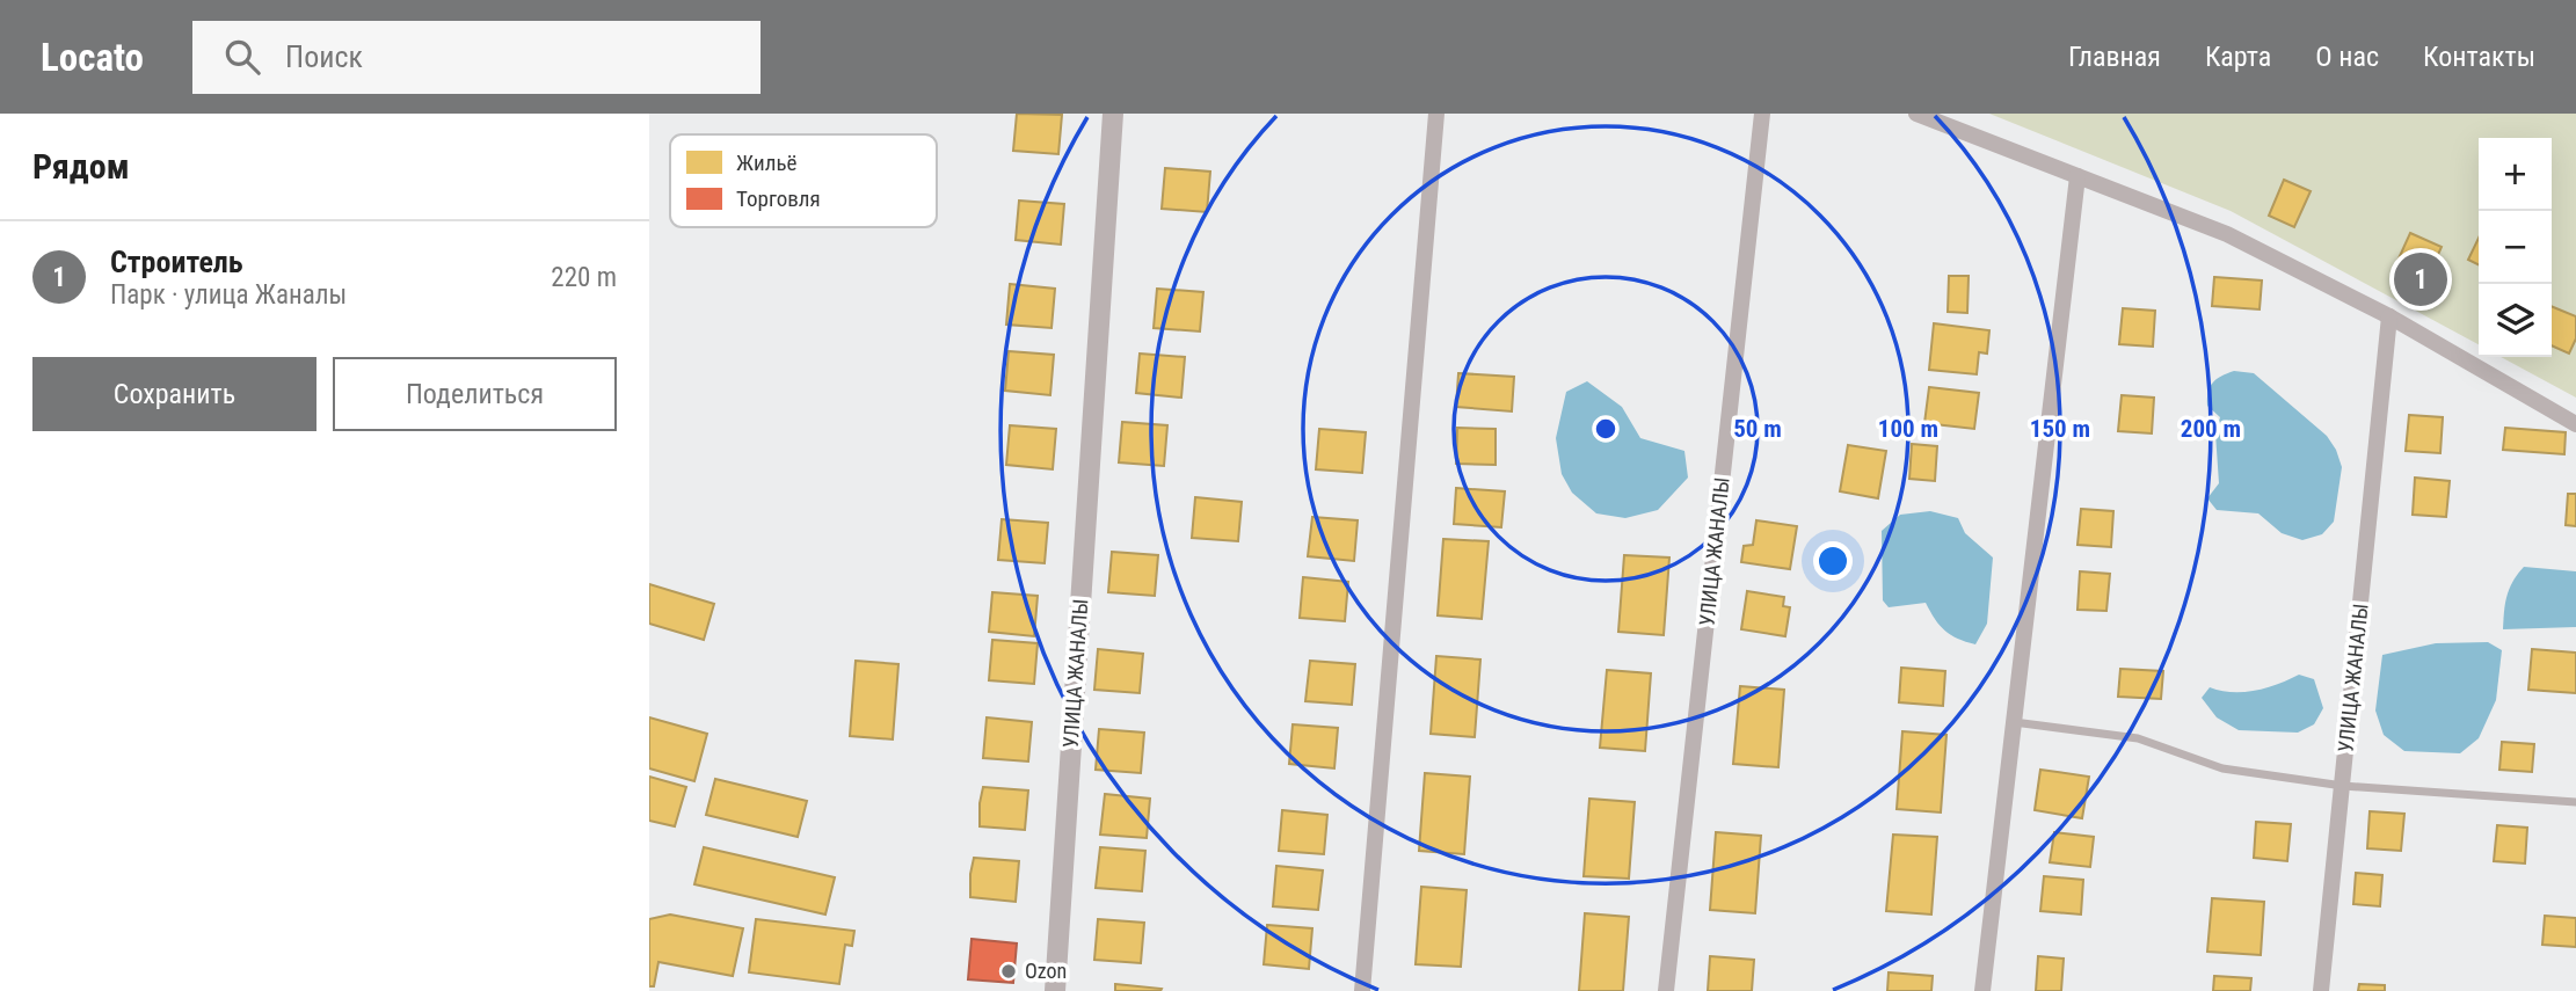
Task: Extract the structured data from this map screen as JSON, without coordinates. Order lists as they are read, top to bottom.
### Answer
{
  "streets": {
    "street": ["УЛИЦА ЖАНАЛЫ"]
  },
  "places": ["Ozon"],
  "legend": ["Жильё", "Торговля"],
  "page": {
    "header": "Locato",
    "search": "Поиск",
    "nav": [
      "Главная",
      "Карта",
      "О нас",
      "Контакты"
    ],
    "heading": "Рядом",
    "map_buttons": ["+", "−"],
    "list": [
      {
        "mark": "1",
        "name": "Строитель",
        "note": "Парк · улица Жаналы",
        "value": "220 m"
      }
    ],
    "pins": "1",
    "buttons": ["Сохранить", "Поделиться"]
  },
  "rings": [
    "50 m",
    "100 m",
    "150 m",
    "200 m"
  ]
}
